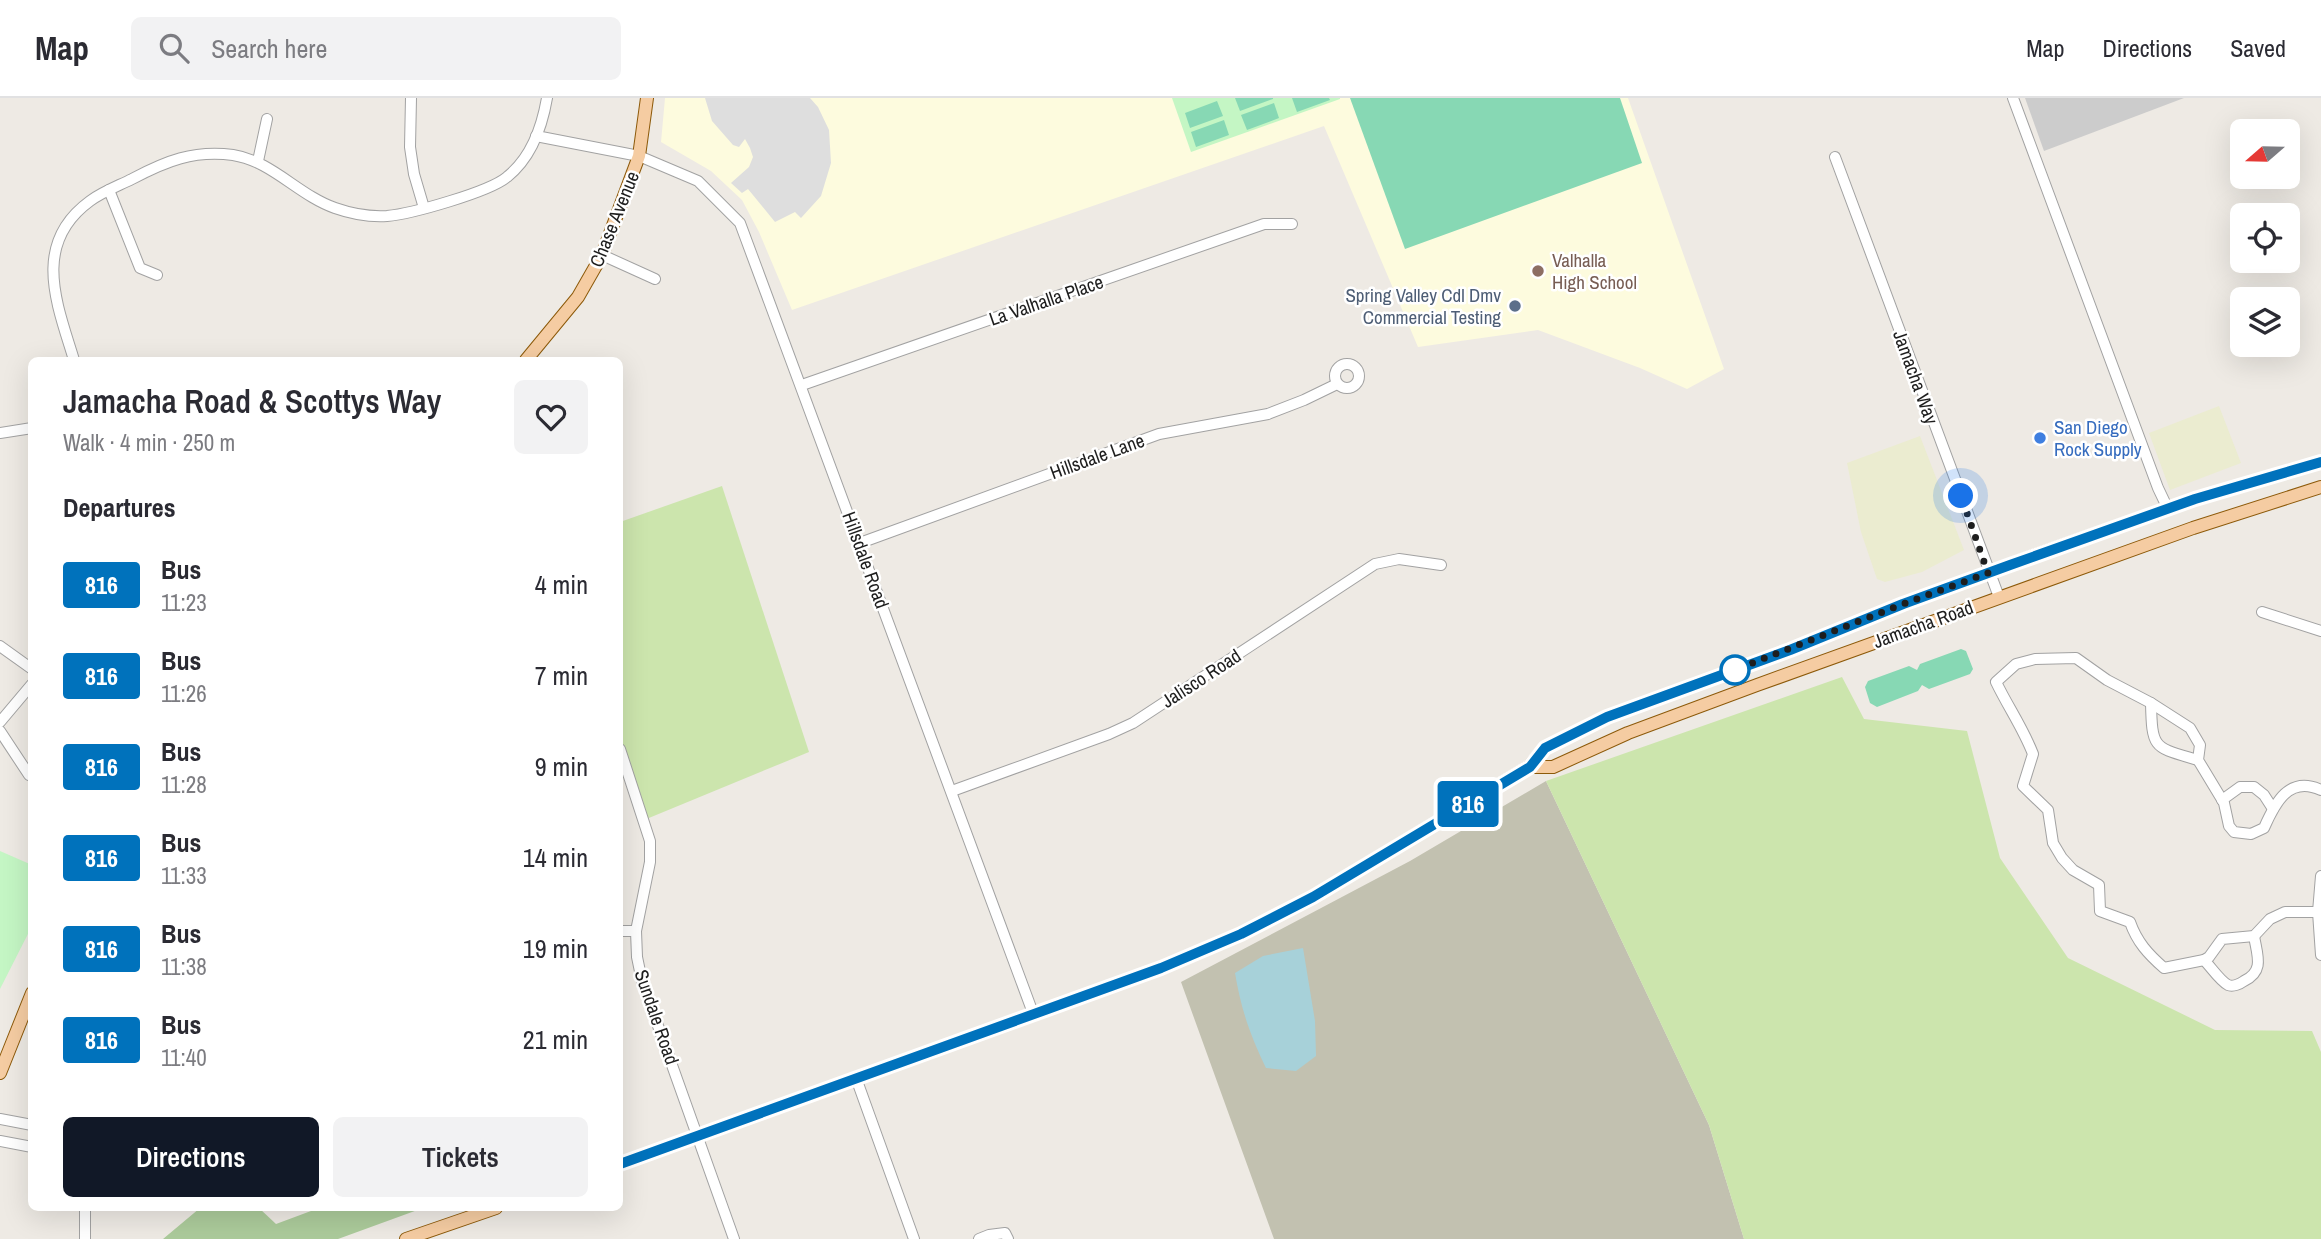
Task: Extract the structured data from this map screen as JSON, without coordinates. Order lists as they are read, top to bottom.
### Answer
{
  "streets": {
    "main road": ["Chase Avenue", "Jamacha Road"],
    "street": [
      "La Valhalla Place",
      "Jamacha Way",
      "Hillsdale Lane",
      "Hillsdale Road",
      "Jalisco Road",
      "Sundale Road"
    ]
  },
  "crossings": [
    ["Chase Avenue", "Hillsdale Road"],
    ["La Valhalla Place", "Hillsdale Road"],
    ["Jamacha Way", "Jamacha Road"],
    ["Hillsdale Lane", "Hillsdale Road"],
    ["Hillsdale Road", "Jamacha Road"],
    ["Hillsdale Road", "Jalisco Road"],
    ["Jamacha Road", "Sundale Road"]
  ],
  "places": ["Valhalla High School", "Spring Valley Cdl Dmv Commercial Testing", "San Diego Rock Supply"],
  "lines": ["bus line 816"],
  "north": "left",
  "page": {
    "header": "Map",
    "search": "Search here",
    "nav": ["Map", "Directions", "Saved"],
    "on_map": "816",
    "heading": [
      ["Jamacha Road & Scottys Way", "Walk · 4 min · 250 m"],
      "Departures"
    ],
    "list": [
      {
        "mark": "816",
        "name": "Bus",
        "note": "11:23",
        "value": "4 min"
      },
      {
        "mark": "816",
        "name": "Bus",
        "note": "11:26",
        "value": "7 min"
      },
      {
        "mark": "816",
        "name": "Bus",
        "note": "11:28",
        "value": "9 min"
      },
      {
        "mark": "816",
        "name": "Bus",
        "note": "11:33",
        "value": "14 min"
      },
      {
        "mark": "816",
        "name": "Bus",
        "note": "11:38",
        "value": "19 min"
      },
      {
        "mark": "816",
        "name": "Bus",
        "note": "11:40",
        "value": "21 min"
      }
    ],
    "buttons": ["Directions", "Tickets"]
  }
}
